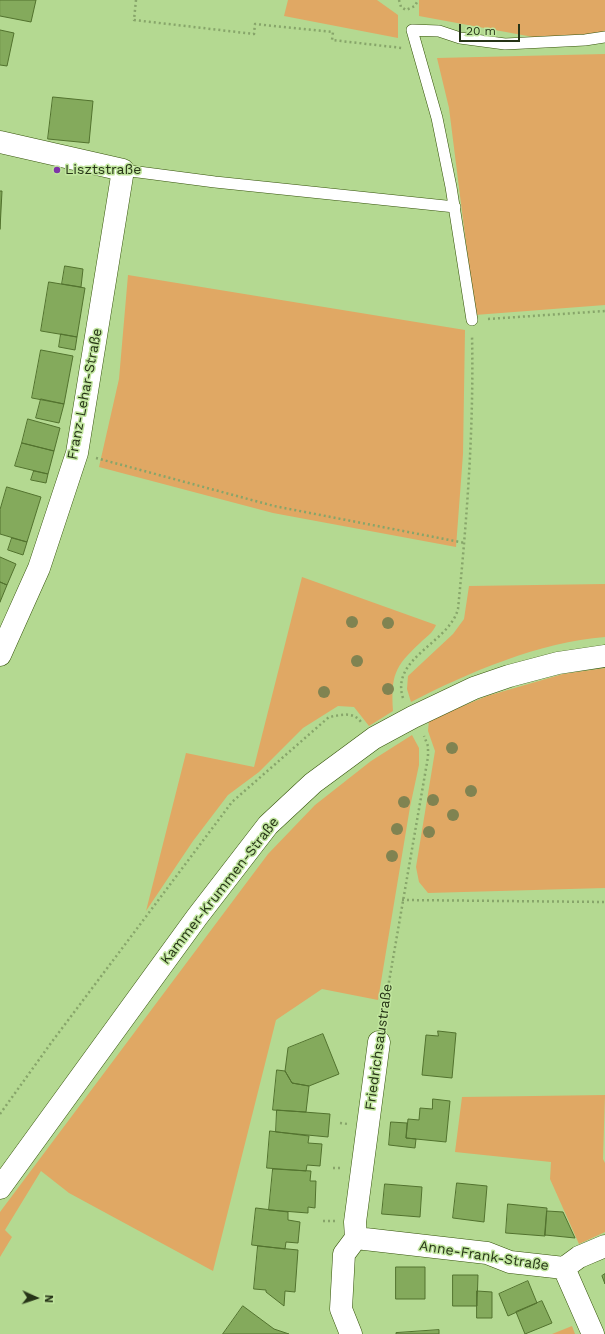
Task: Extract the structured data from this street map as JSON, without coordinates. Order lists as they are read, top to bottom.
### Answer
{
  "streets": {
    "street": [
      "Franz-Lehar-Straße",
      "Kammer-Krummen-Straße",
      "Friedrichsaustraße",
      "Anne-Frank-Straße"
    ]
  },
  "crossings": [
    ["Friedrichsaustraße", "Anne-Frank-Straße"]
  ],
  "places": ["Lisztstraße"],
  "scale_bar": "20 m",
  "north": "right"
}
